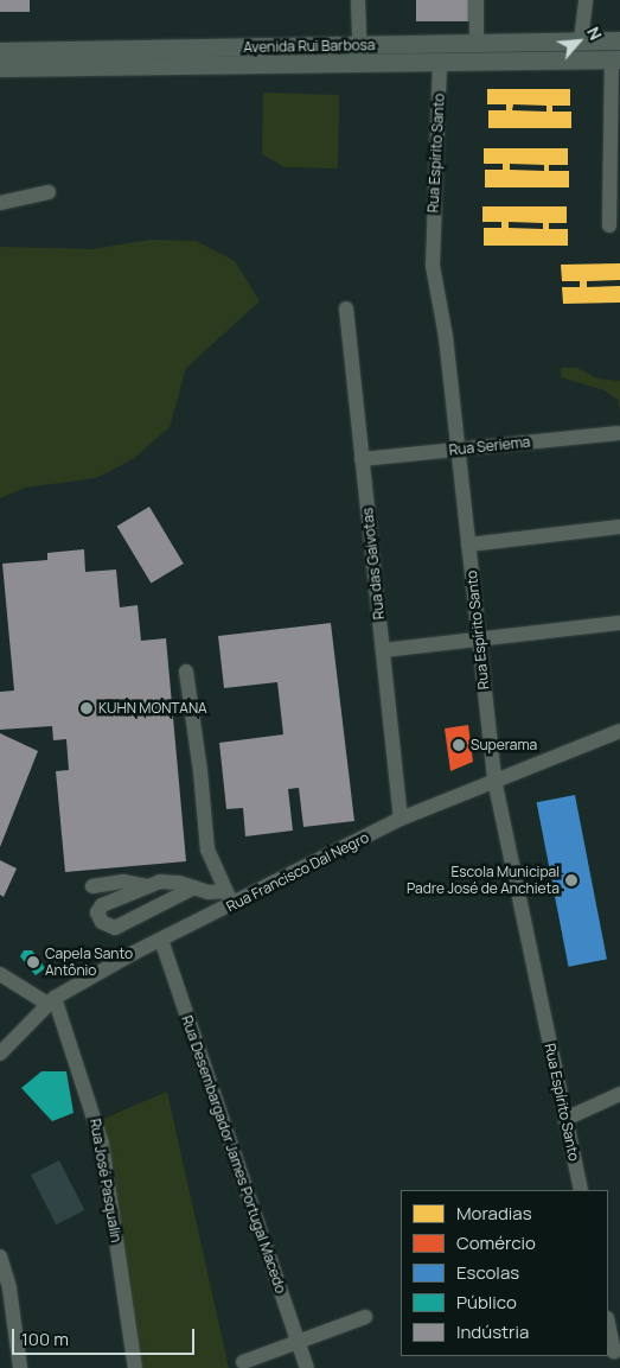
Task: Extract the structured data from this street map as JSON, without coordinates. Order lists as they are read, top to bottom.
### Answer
{
  "streets": {
    "main road": ["Avenida Rui Barbosa"],
    "street": [
      "Rua Espírito Santo",
      "Rua Seriema",
      "Rua das Gaivotas",
      "Rua Francisco Dal Negro",
      "Rua Desembargador James Portugal Macedo",
      "Rua José Pasqualin"
    ]
  },
  "crossings": [
    ["Avenida Rui Barbosa", "Rua Espírito Santo"],
    ["Rua Espírito Santo", "Rua Seriema"],
    ["Rua Espírito Santo", "Rua Francisco Dal Negro"],
    ["Rua Seriema", "Rua das Gaivotas"],
    ["Rua das Gaivotas", "Rua Francisco Dal Negro"],
    ["Rua Francisco Dal Negro", "Rua Desembargador James Portugal Macedo"],
    ["Rua Francisco Dal Negro", "Rua José Pasqualin"]
  ],
  "places": [
    "KUHN MONTANA",
    "Superama",
    "Escola Municipal Padre José de Anchieta",
    "Capela Santo Antônio"
  ],
  "legend": [
    "Moradias",
    "Comércio",
    "Escolas",
    "Público",
    "Indústria"
  ],
  "scale_bar": "100 m",
  "north": "top right"
}
